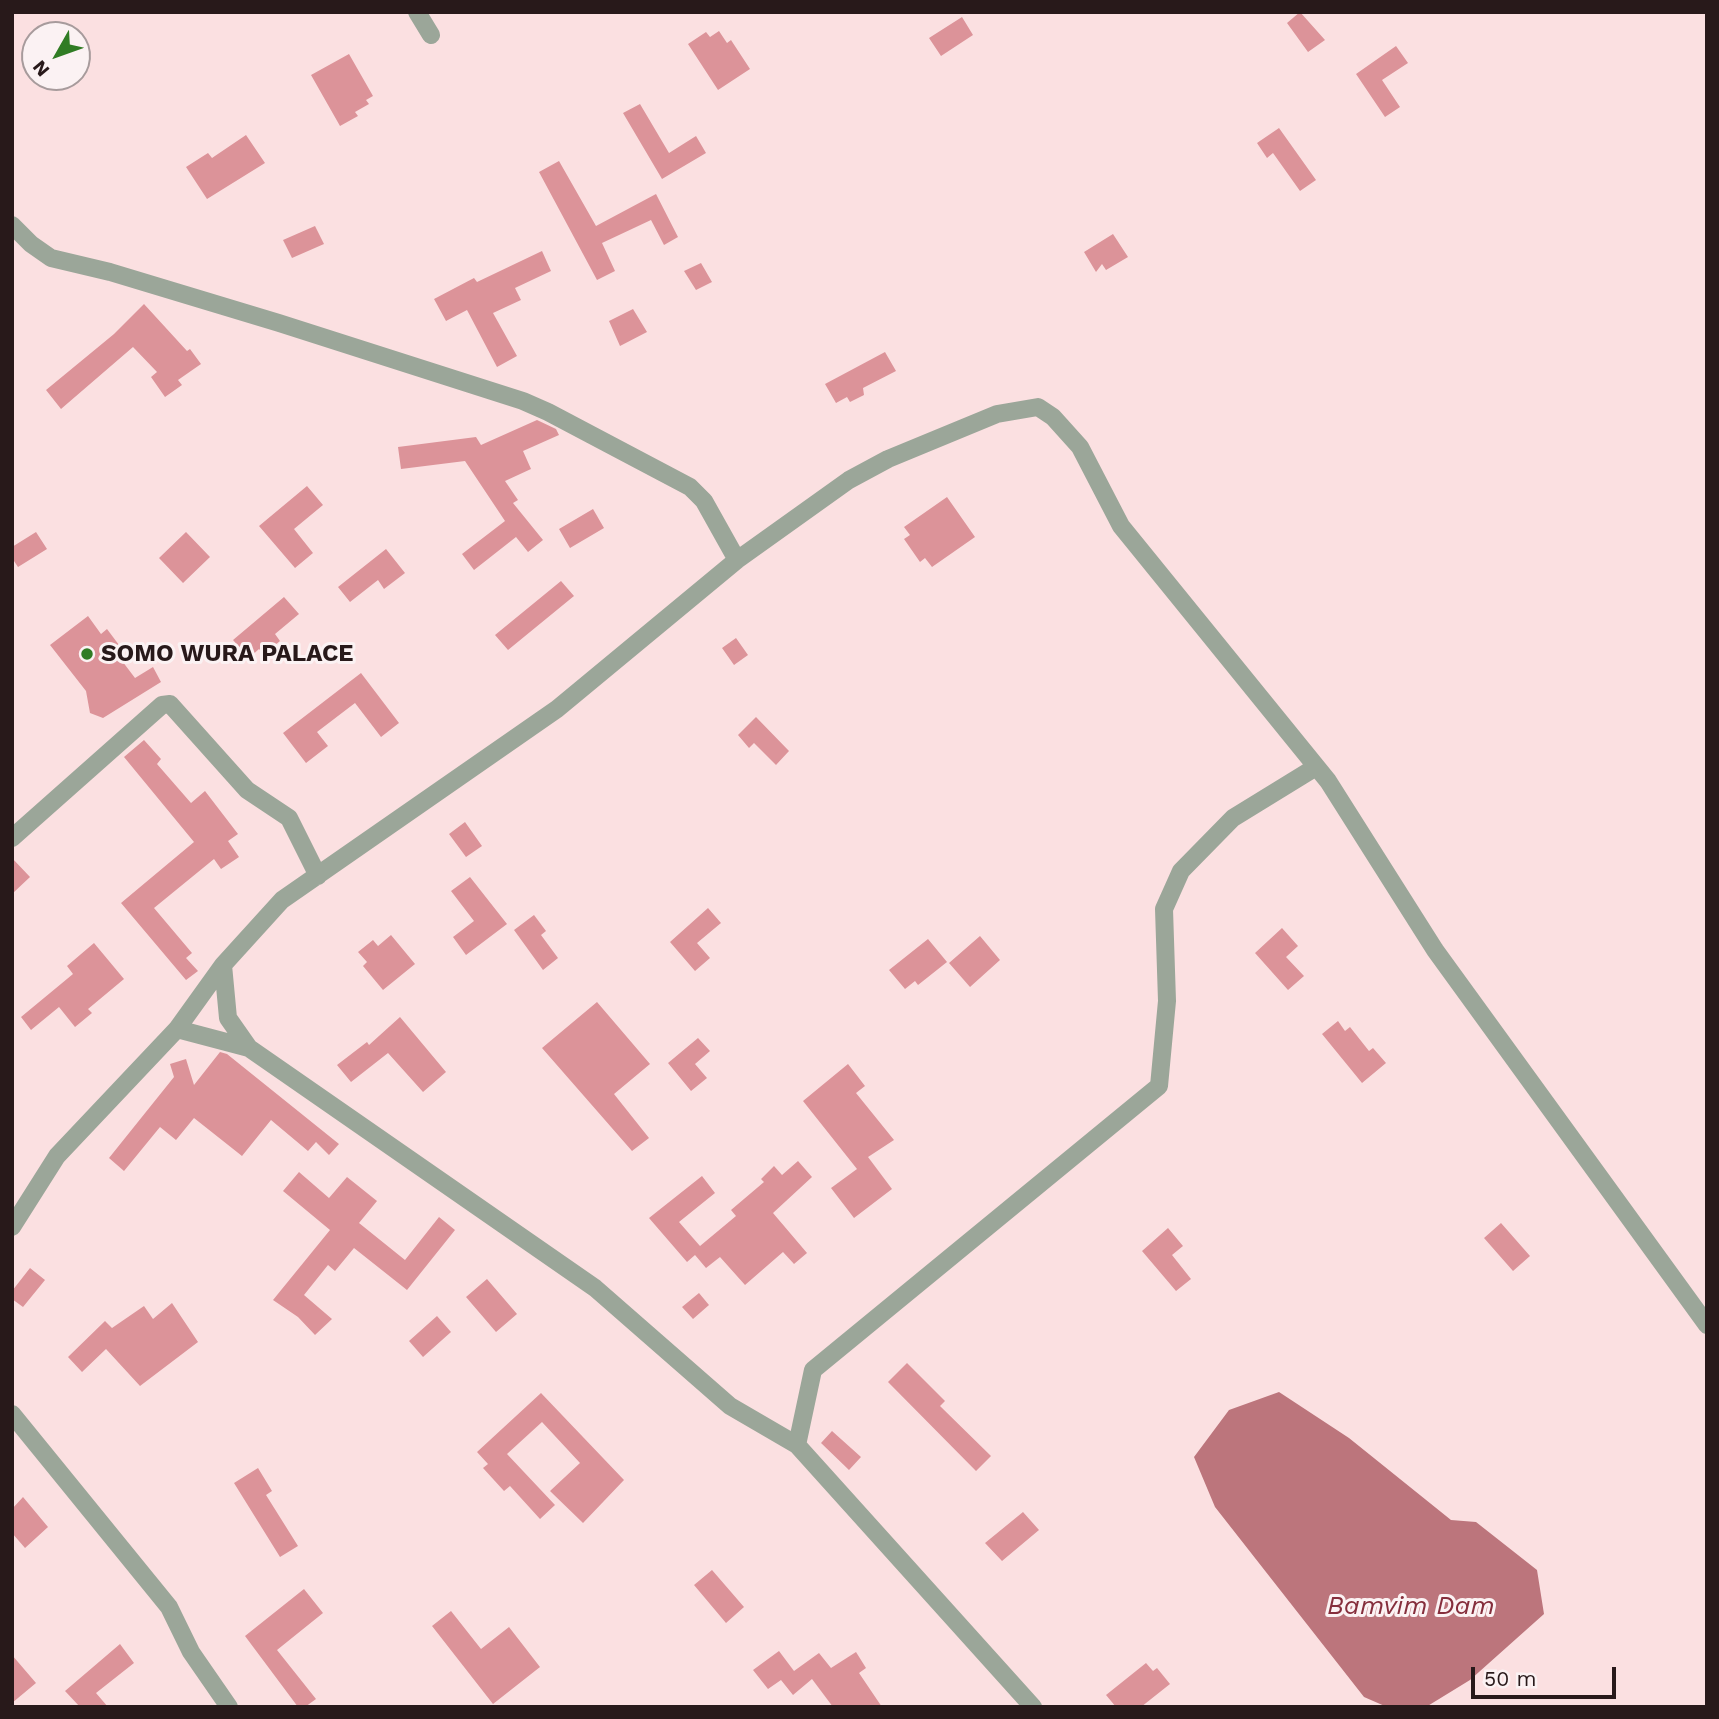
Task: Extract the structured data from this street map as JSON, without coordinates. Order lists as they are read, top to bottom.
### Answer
{
  "water": ["Bamvim Dam"],
  "places": ["SOMO WURA PALACE"],
  "scale_bar": "50 m",
  "north": "bottom left"
}
